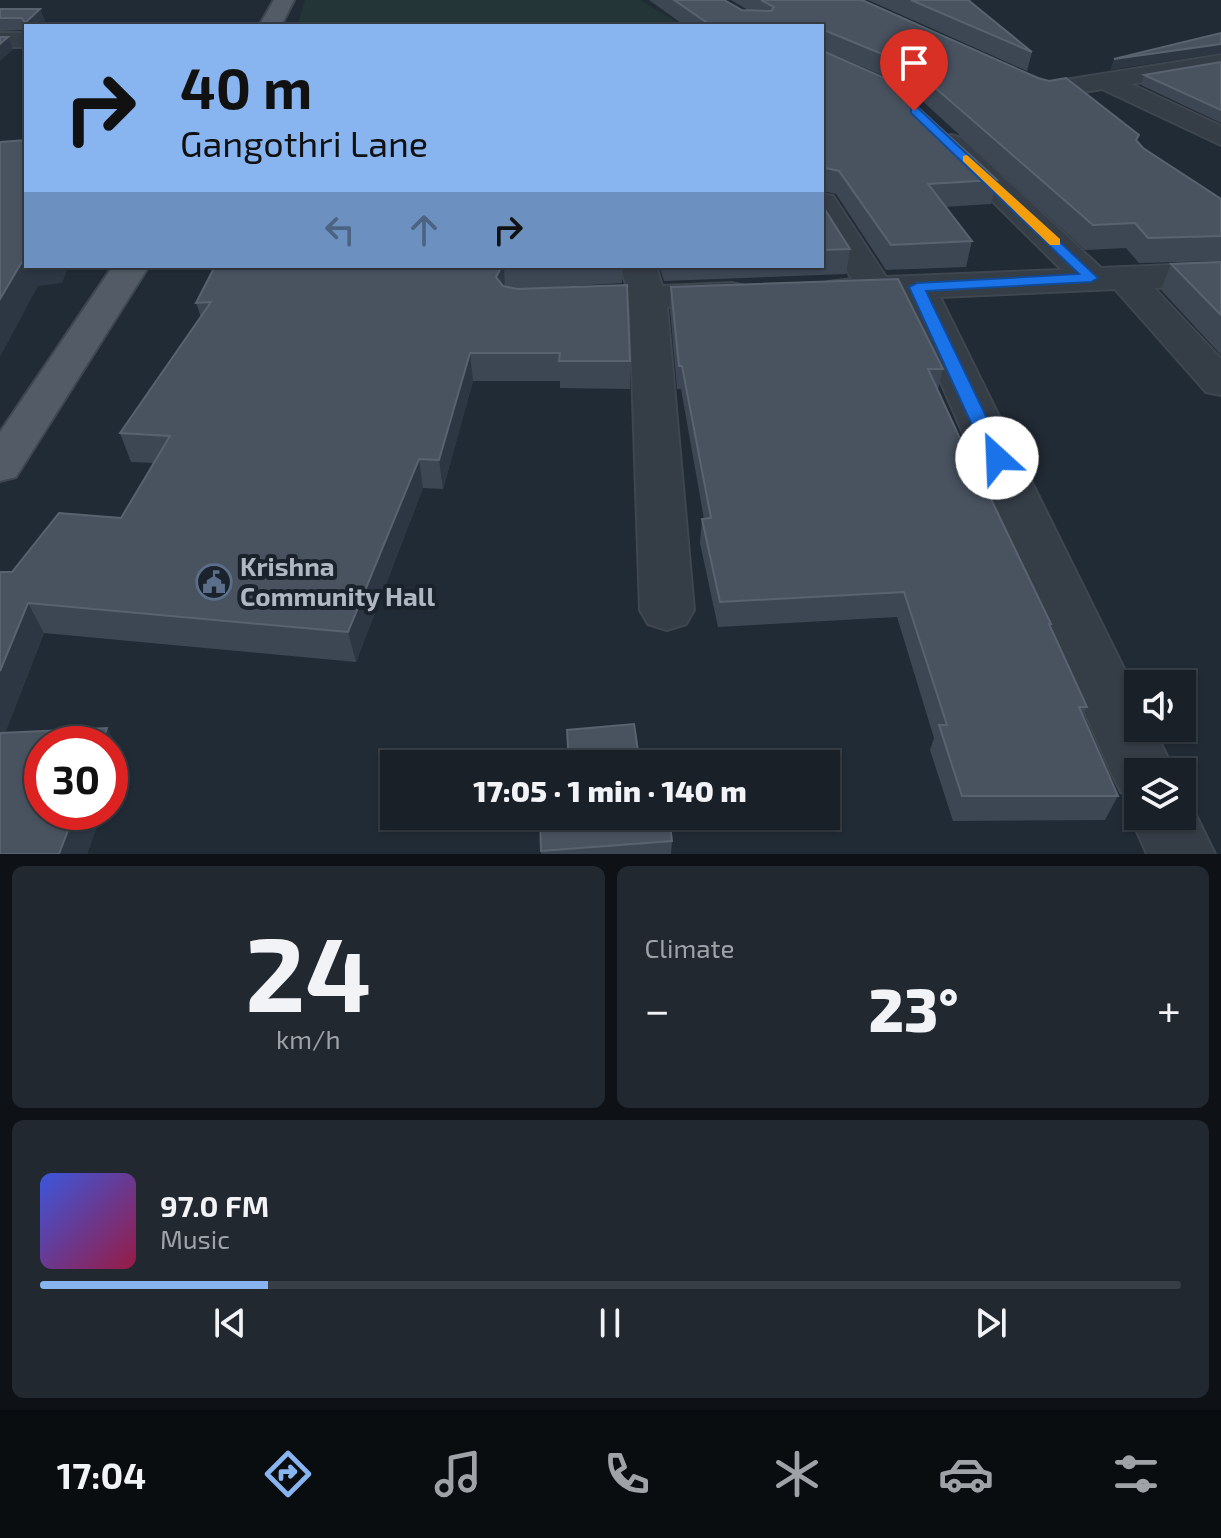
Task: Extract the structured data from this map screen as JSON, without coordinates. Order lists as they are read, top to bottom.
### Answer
{
  "places": {
    "public building": ["Krishna Community Hall"]
  },
  "page": {
    "turn": ["40 m", "Gangothri Lane"],
    "limit": "30",
    "trip": "17:05 · 1 min · 140 m",
    "tile": [
      ["24", "km/h"],
      "Climate"
    ],
    "heat": ["−", "23°", "+"],
    "song": ["97.0 FM", "Music"],
    "tabs": "17:04"
  }
}
